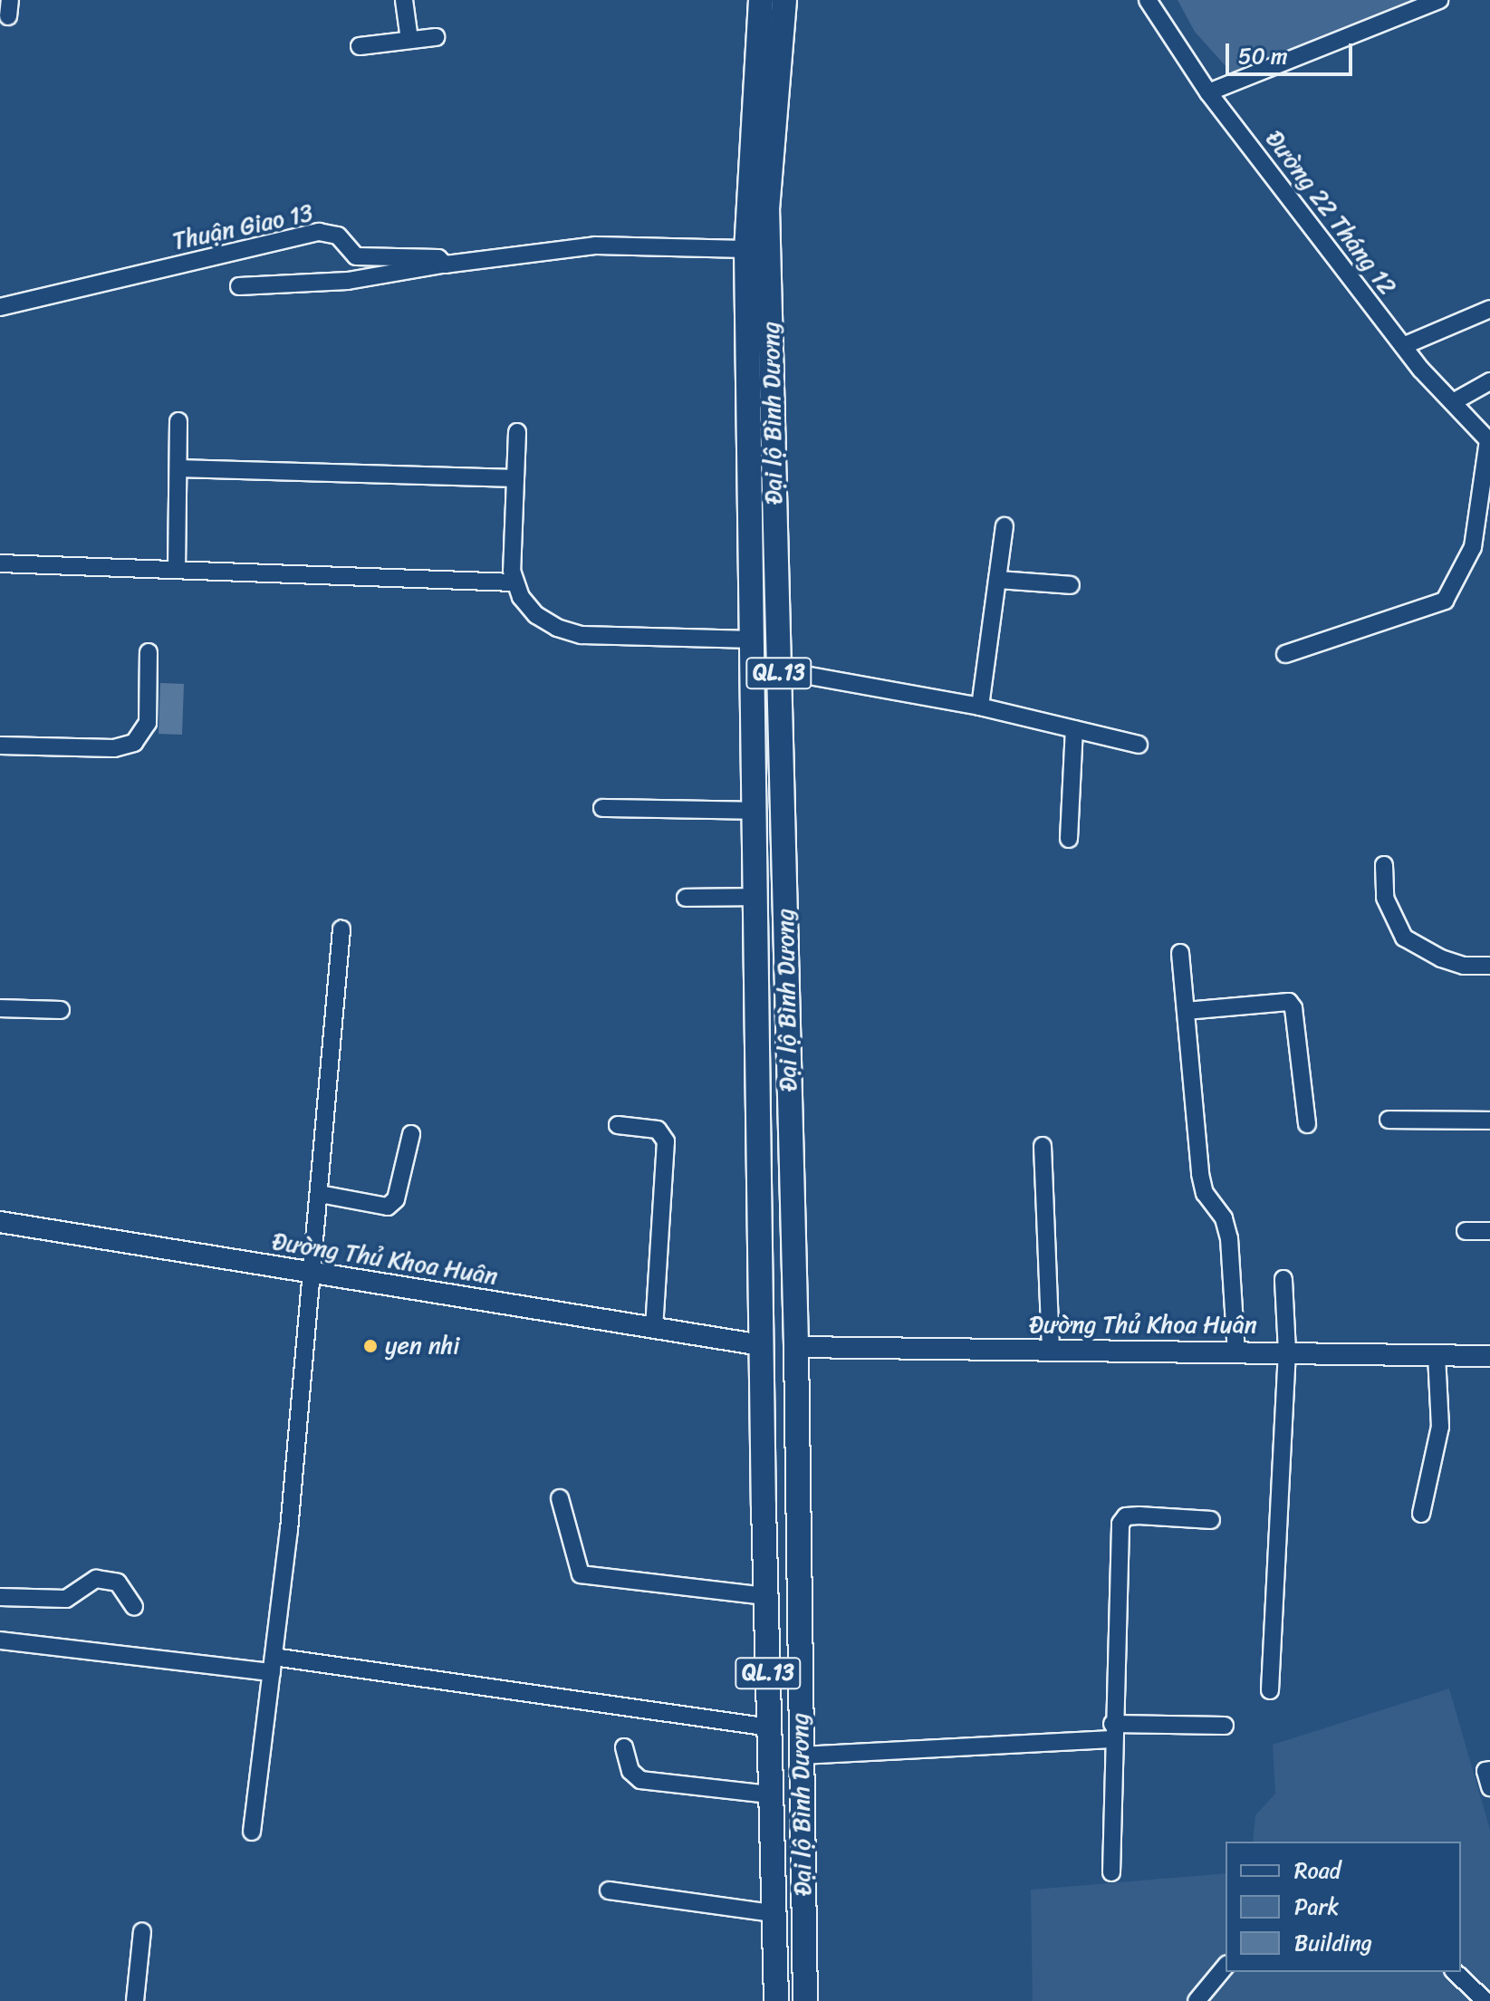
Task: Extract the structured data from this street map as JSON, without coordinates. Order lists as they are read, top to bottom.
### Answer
{
  "streets": {
    "highway": ["Đại lộ Bình Dương", "QL.13"],
    "main road": ["Đường Thủ Khoa Huân"],
    "street": ["Đường 22 Tháng 12", "Thuận Giao 13"]
  },
  "crossings": [
    ["Thuận Giao 13", "Đại lộ Bình Dương"],
    ["Đại lộ Bình Dương", "Đường Thủ Khoa Huân"]
  ],
  "places": ["yen nhi"],
  "legend": ["Road", "Park", "Building"],
  "scale_bar": "50 m"
}
